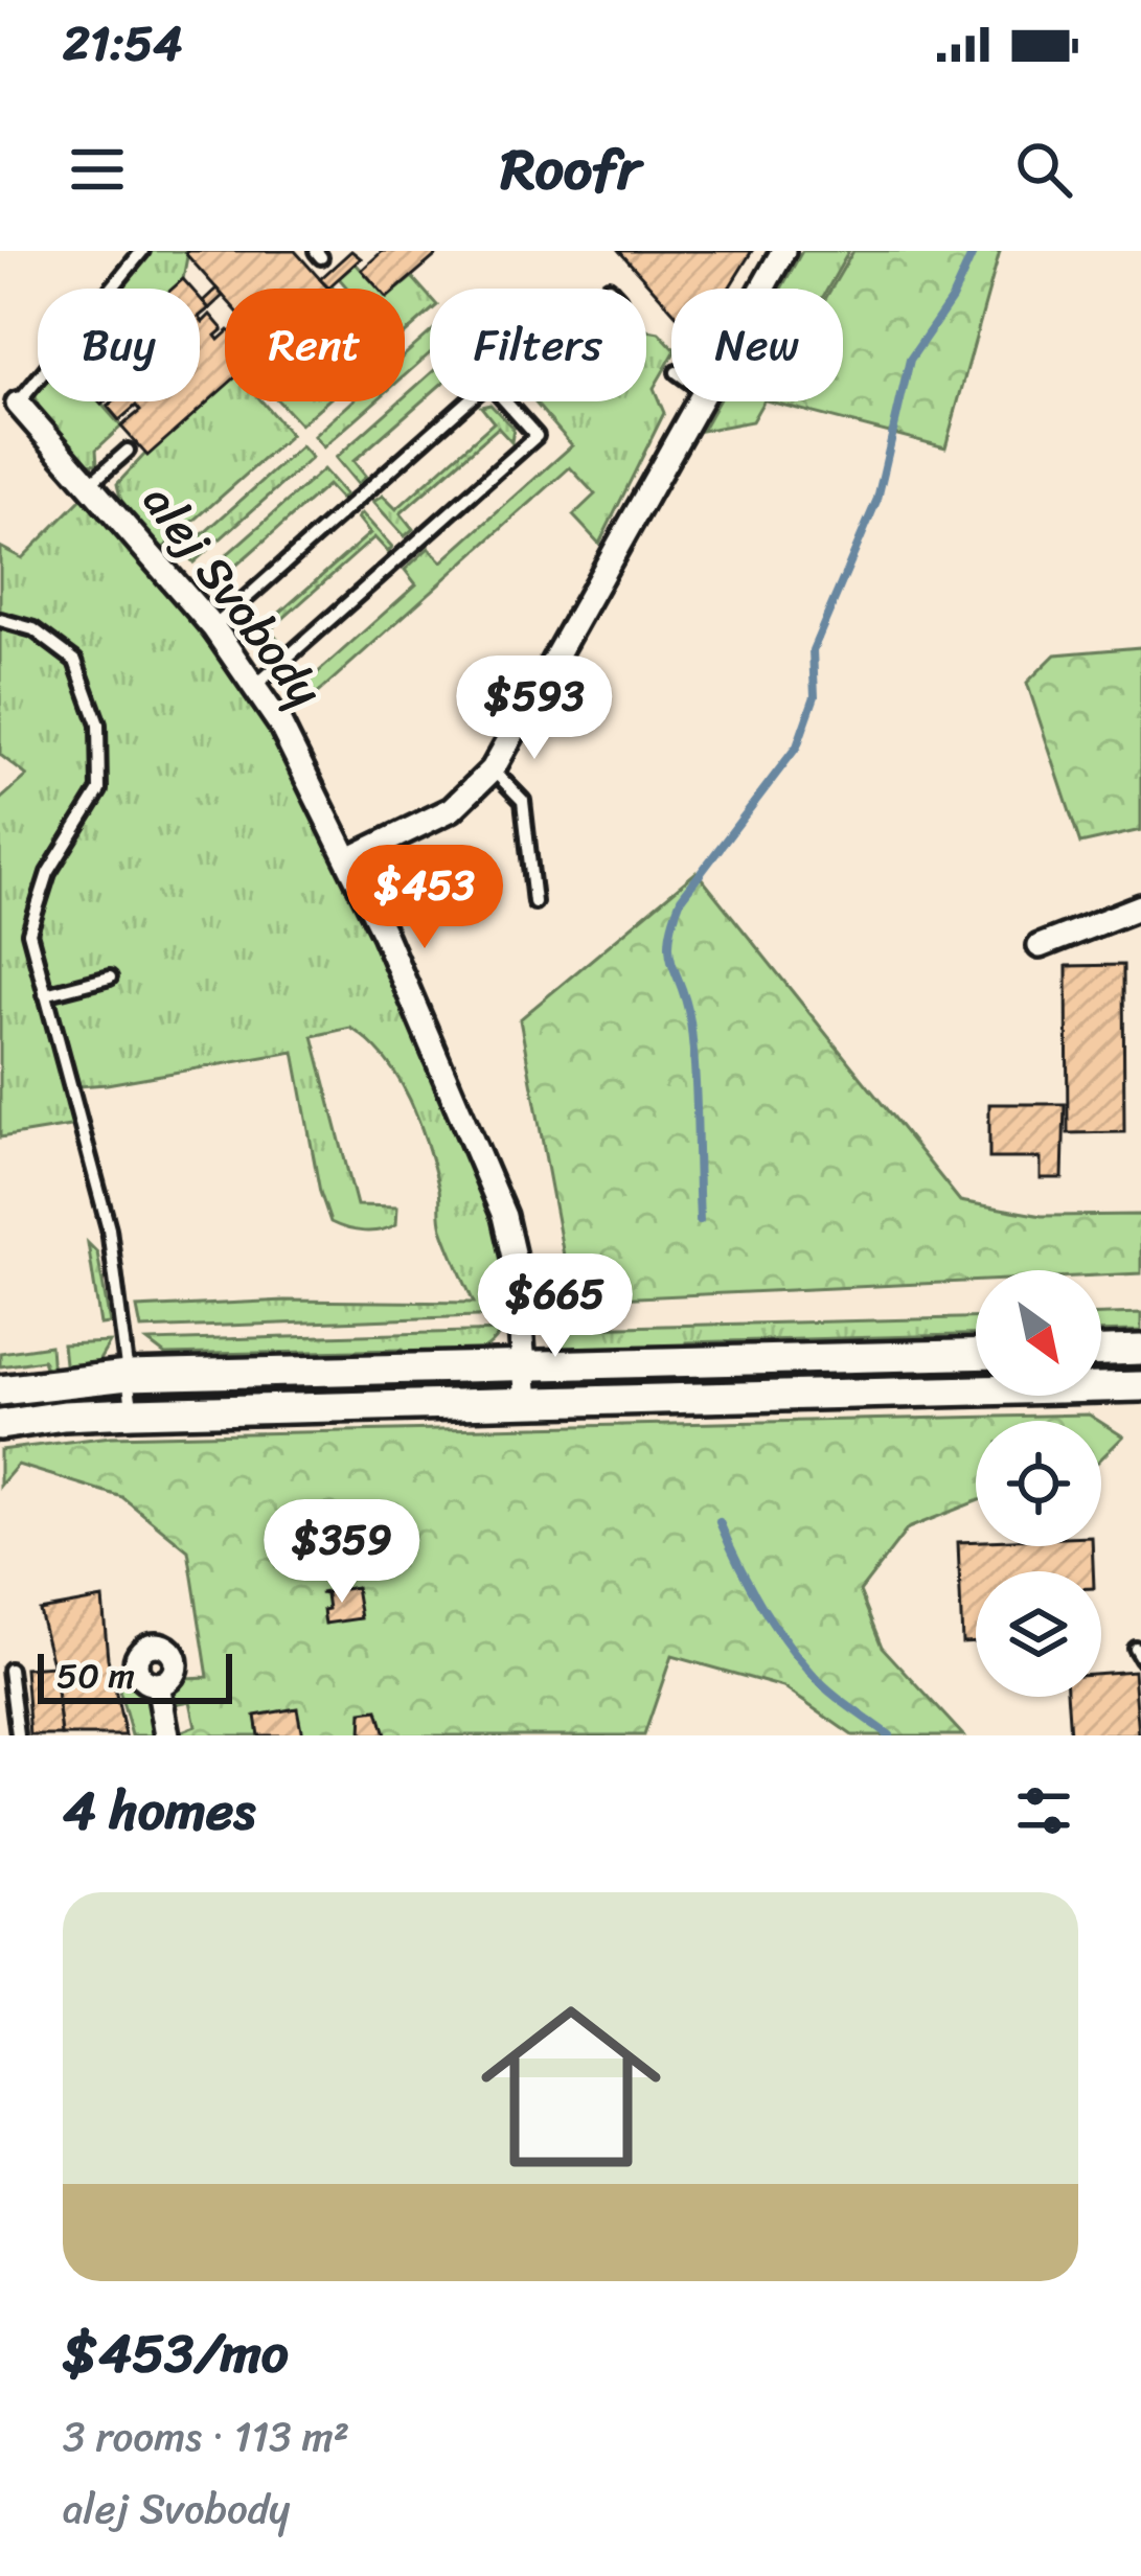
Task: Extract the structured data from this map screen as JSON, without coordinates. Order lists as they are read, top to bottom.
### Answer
{
  "streets": {
    "street": ["alej Svobody"]
  },
  "scale_bar": "50 m",
  "north": "bottom right",
  "page": {
    "status": "21:54",
    "header": "Roofr",
    "chip": [
      "Buy",
      "Rent",
      "Filters",
      "New"
    ],
    "price": [
      "$593",
      "$453",
      "$665",
      "$359"
    ],
    "scale": "50 m",
    "heading": "4 homes",
    "list": [
      {
        "name": "$453/mo",
        "note": "3 rooms · 113 m² · alej Svobody"
      }
    ]
  }
}
